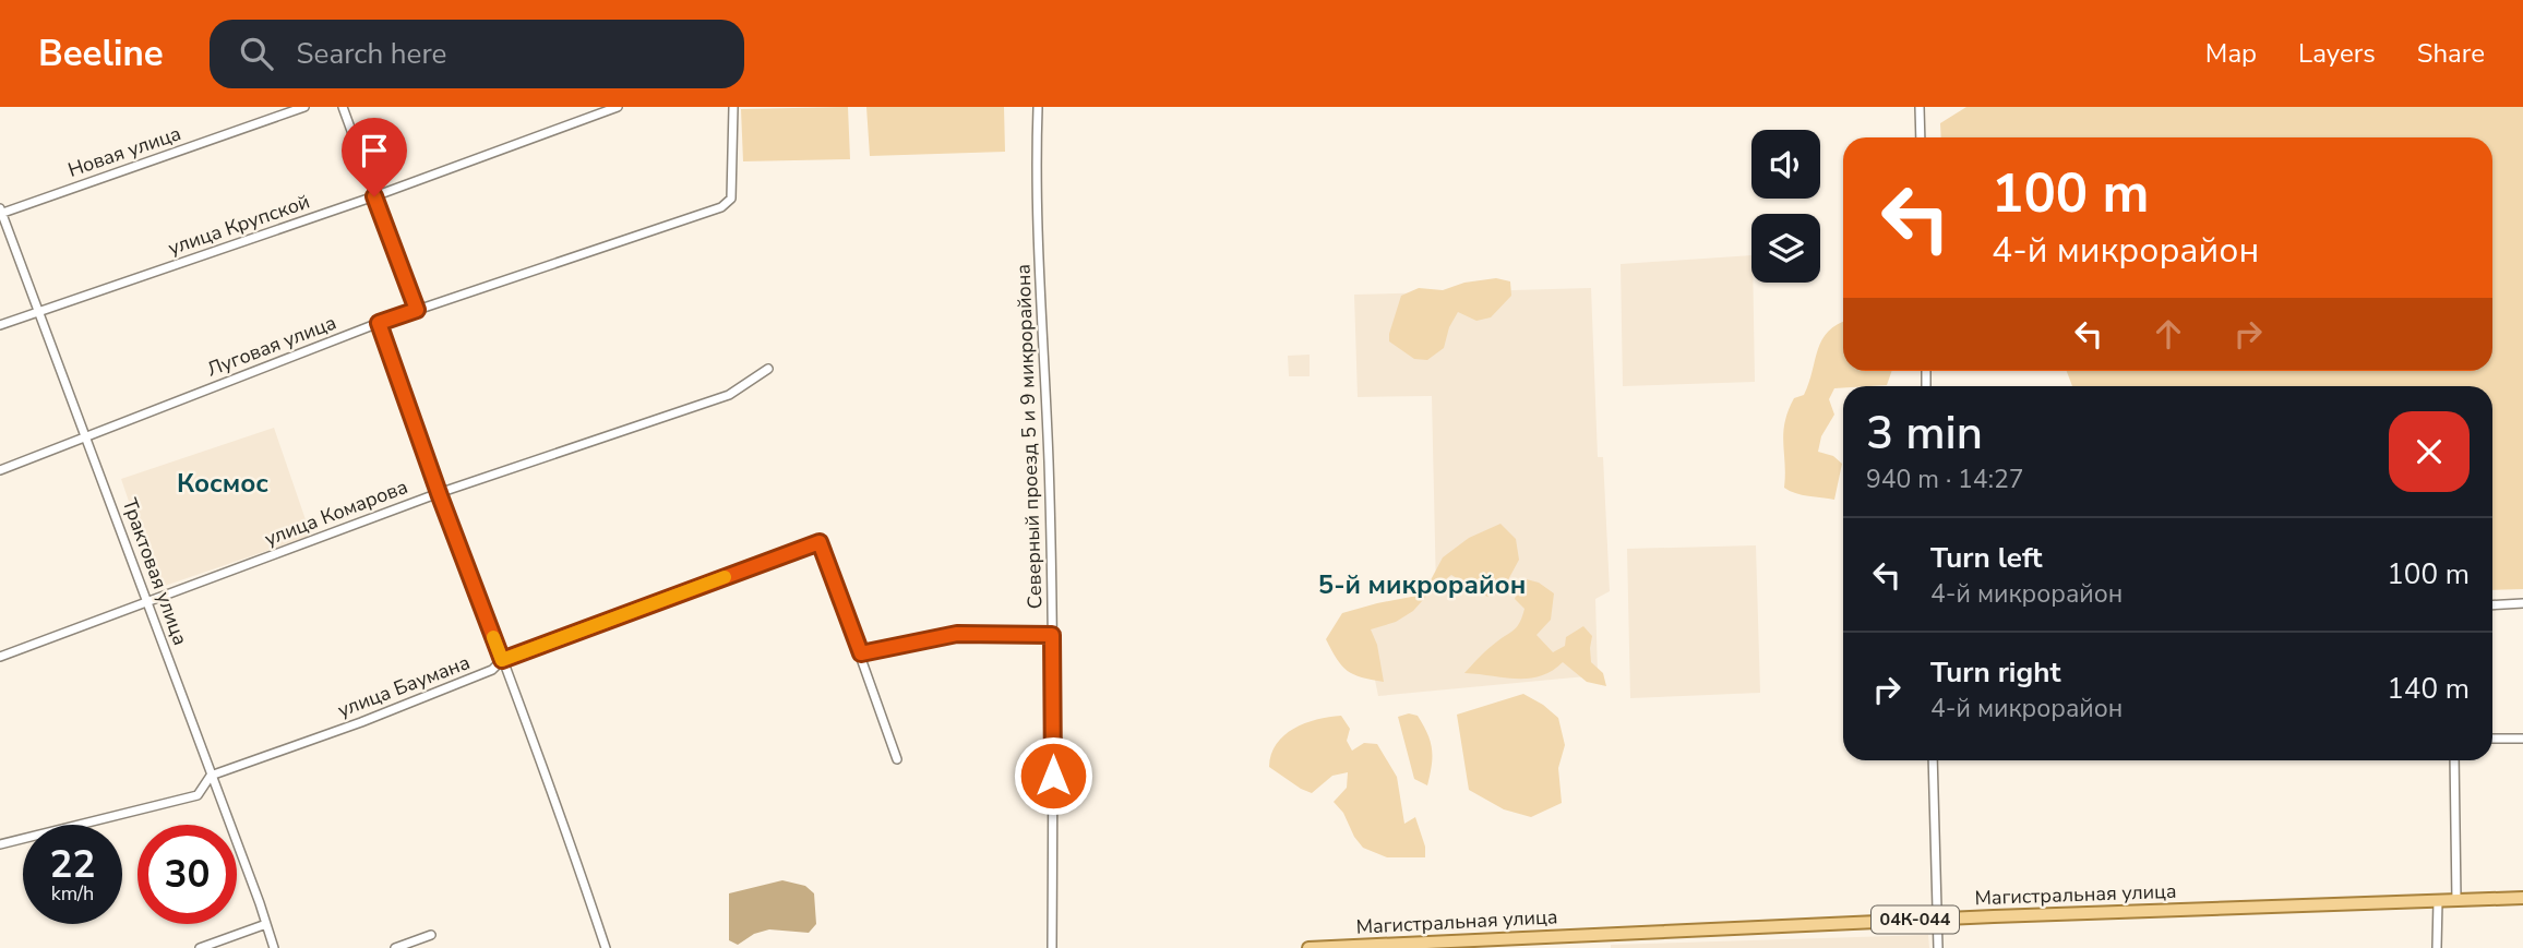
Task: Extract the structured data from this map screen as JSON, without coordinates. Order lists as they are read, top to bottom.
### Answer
{
  "streets": {
    "main road": ["Магистральная улица", "04К-044"],
    "street": [
      "Новая улица",
      "улица Крупской",
      "Луговая улица",
      "Северный проезд 5 и 9 микрорайона",
      "улица Комарова",
      "Трактовая улица",
      "улица Баумана"
    ]
  },
  "crossings": [
    ["Новая улица", "Трактовая улица"],
    ["улица Крупской", "Трактовая улица"],
    ["Луговая улица", "Трактовая улица"],
    ["улица Комарова", "Трактовая улица"],
    ["Трактовая улица", "улица Баумана"]
  ],
  "districts": ["Космос", "5-й микрорайон"],
  "page": {
    "header": "Beeline",
    "search": "Search here",
    "nav": ["Map", "Layers", "Share"],
    "turn": ["100 m", "4-й микрорайон"],
    "heading": ["3 min", "940 m · 14:27"],
    "list": [
      {
        "name": "Turn left",
        "note": "4-й микрорайон",
        "value": "100 m"
      },
      {
        "name": "Turn right",
        "note": "4-й микрорайон",
        "value": "140 m"
      }
    ],
    "speed": "22 km/h",
    "limit": "30"
  }
}
